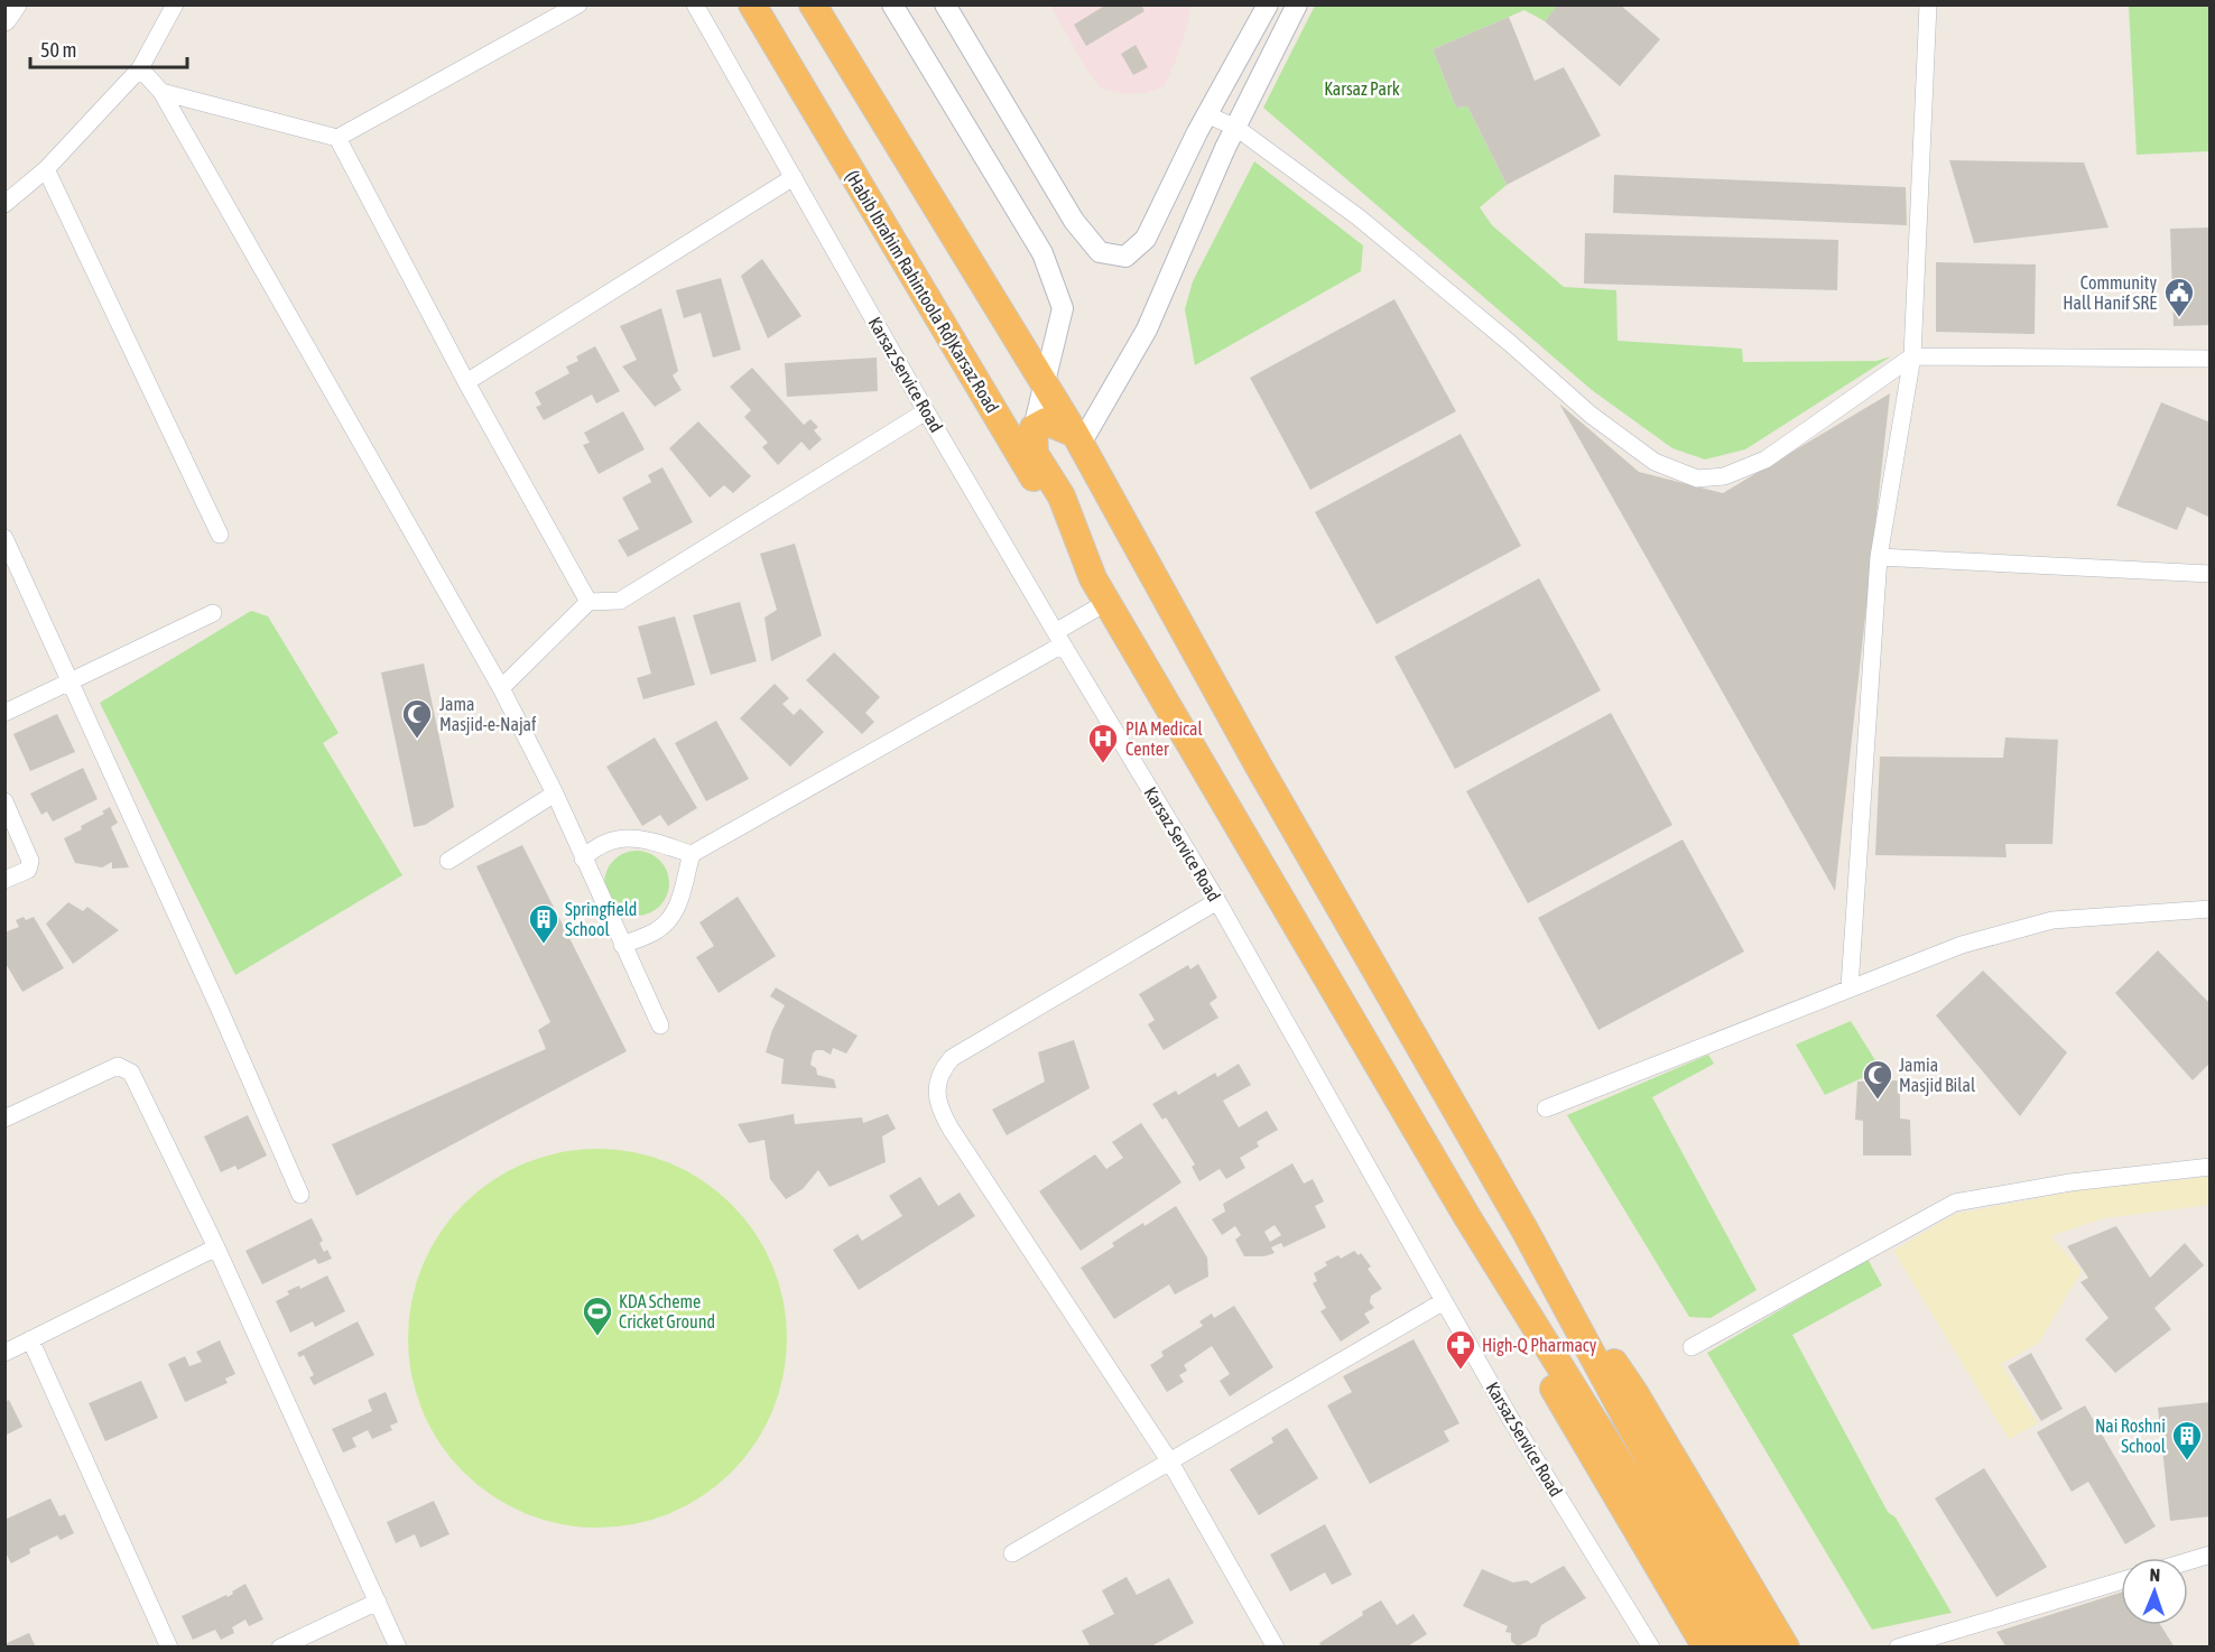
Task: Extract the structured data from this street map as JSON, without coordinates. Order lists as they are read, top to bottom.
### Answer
{
  "streets": {
    "highway": ["(Habib Ibrahim Rahintoola Rd)Karsaz Road"],
    "street": ["Karsaz Service Road"]
  },
  "parks": ["Karsaz Park"],
  "places": {
    "public building": ["Community Hall Hanif SRE"],
    "mosque": ["Jama Masjid-e-Najaf", "Jamia Masjid Bilal"],
    "hospital": ["PIA Medical Center"],
    "building": ["Springfield School", "Nai Roshni School"],
    "sports": ["KDA Scheme Cricket Ground"],
    "pharmacy": ["High-Q Pharmacy"]
  },
  "scale_bar": "50 m",
  "north": "top"
}
